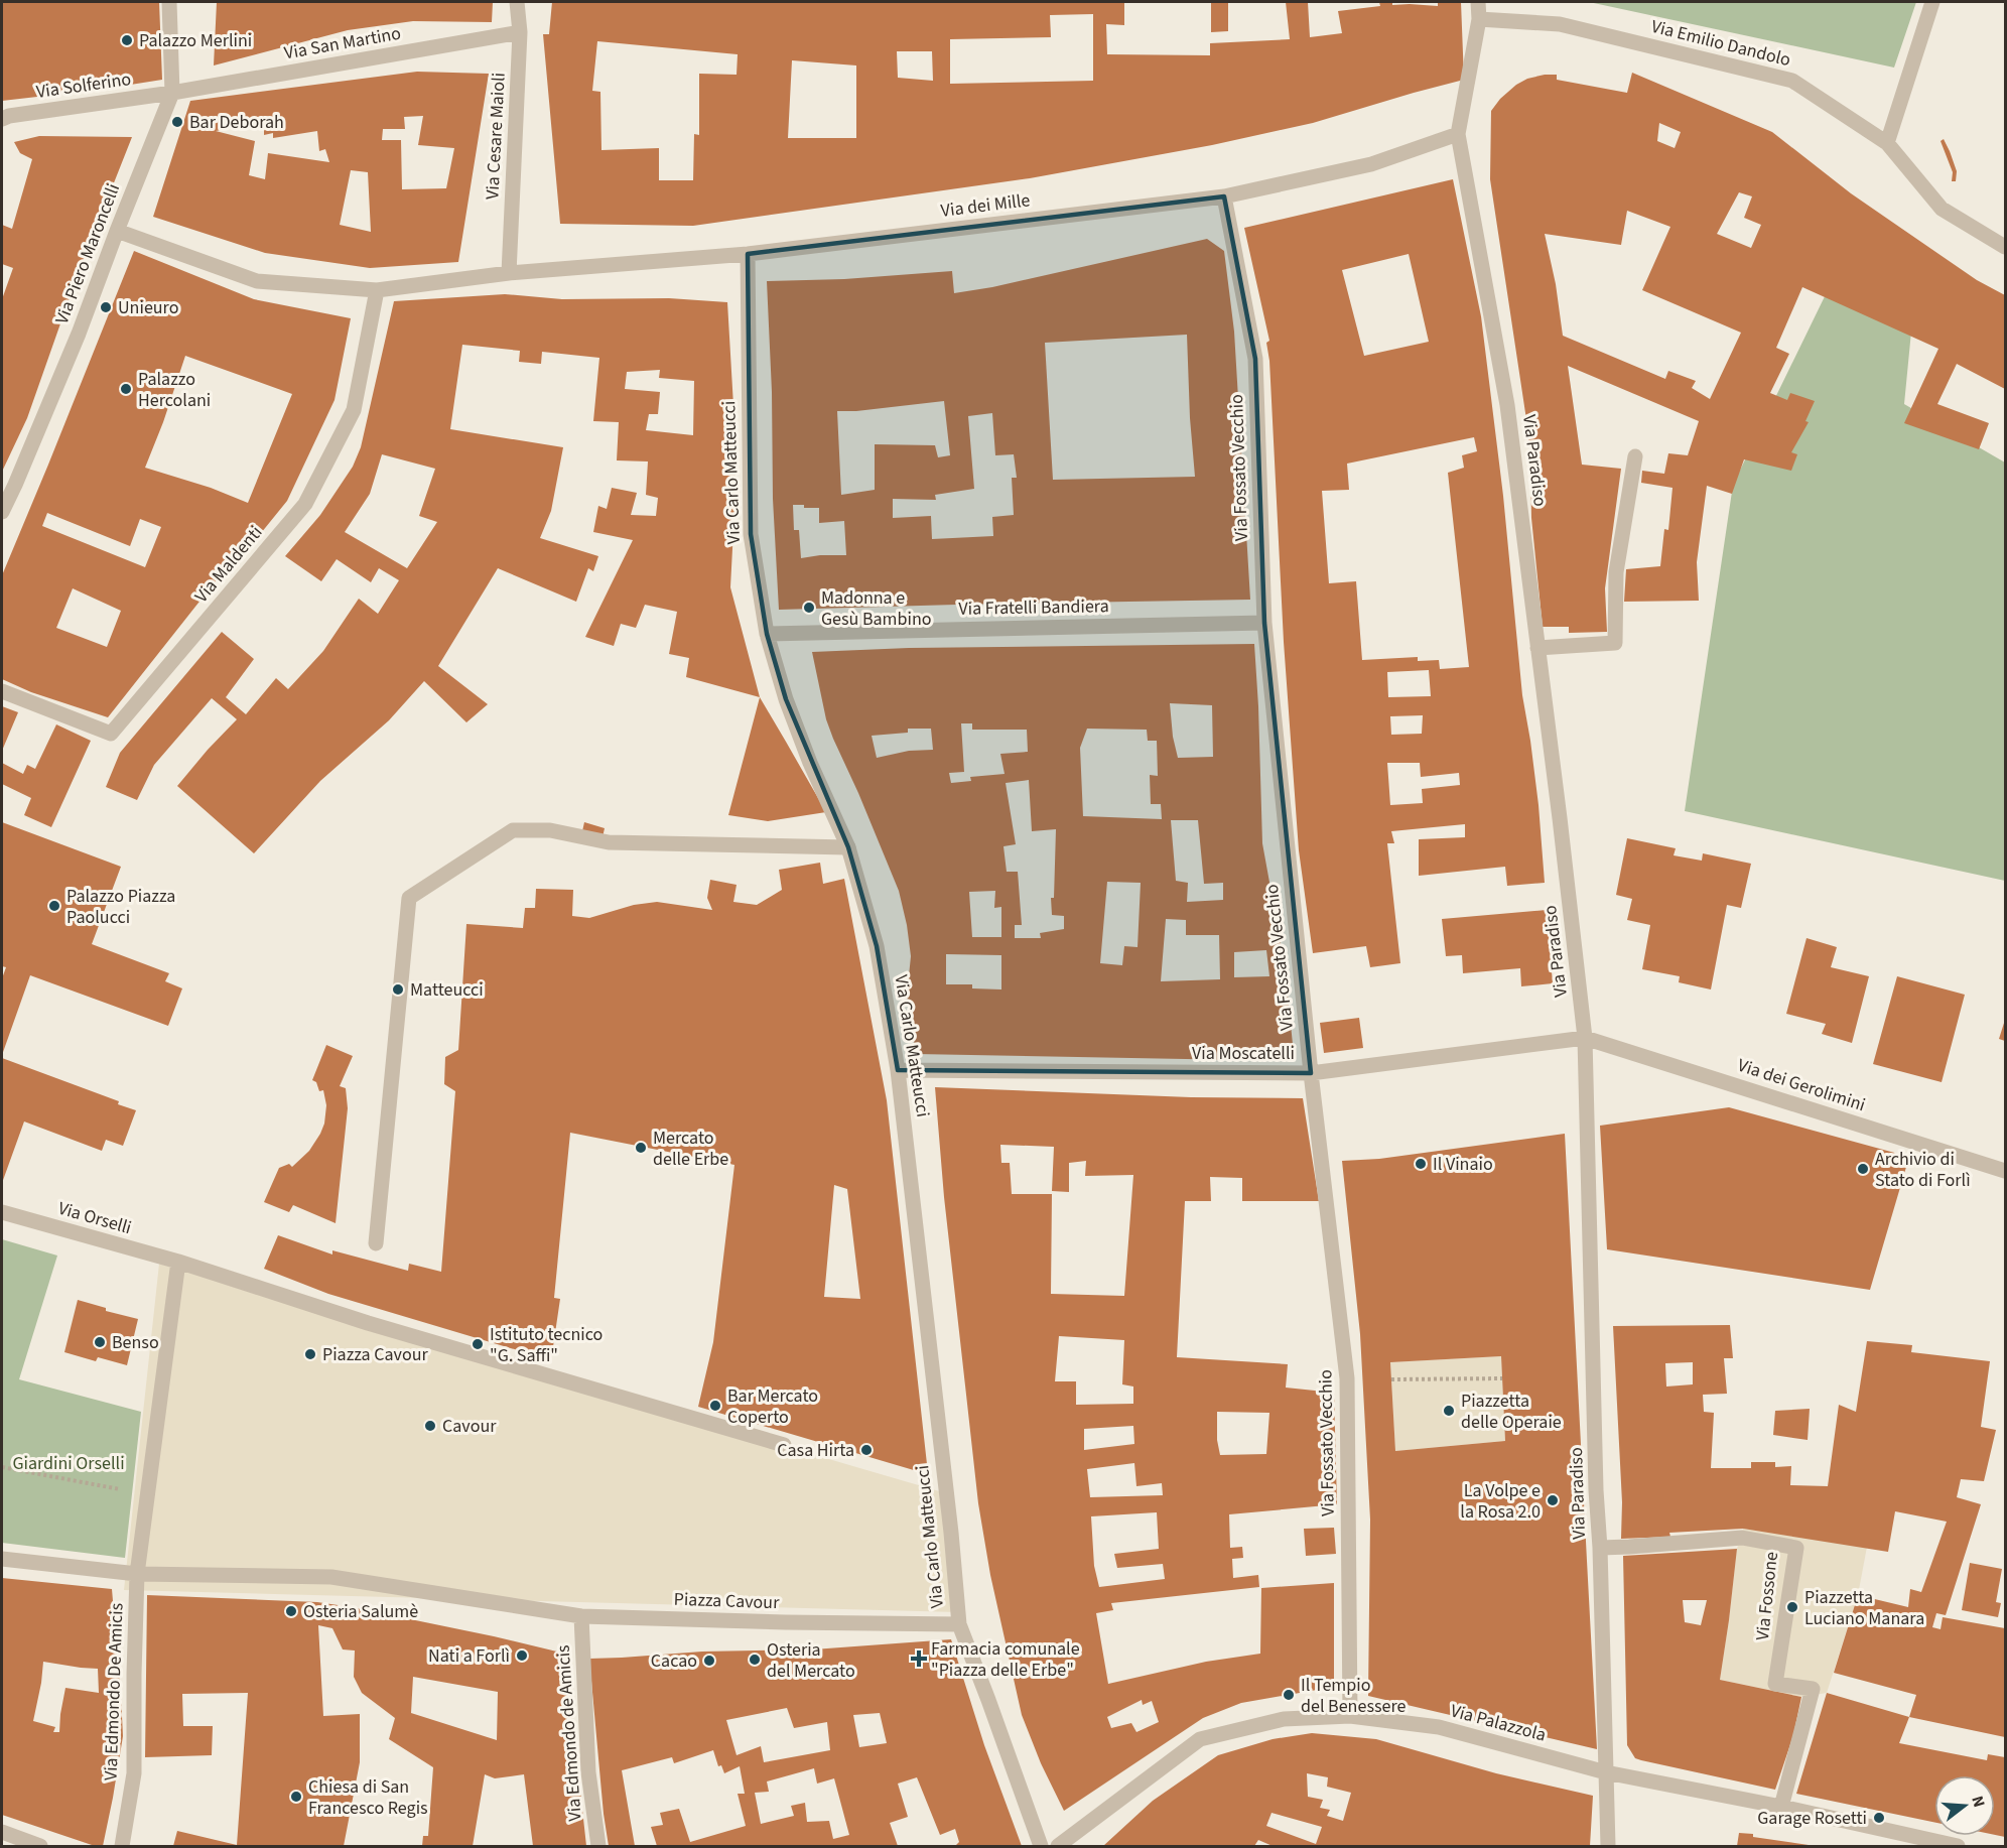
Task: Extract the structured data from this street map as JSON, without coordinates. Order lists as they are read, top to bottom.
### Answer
{
  "streets": {
    "street": [
      "Via San Martino",
      "Via Emilio Dandolo",
      "Via Solferino",
      "Via Cesare Maioli",
      "Via dei Mille",
      "Via Piero Maroncelli",
      "Via Paradiso",
      "Via Fossato Vecchio",
      "Via Carlo Matteucci",
      "Via Maldenti",
      "Via Fratelli Bandiera",
      "Via Moscatelli",
      "Via dei Gerolimini",
      "Via Orselli",
      "Via Fossone",
      "Piazza Cavour",
      "Via Edmondo De Amicis",
      "Via Palazzola",
      "Via Edmondo de Amicis"
    ]
  },
  "crossings": [
    ["Via San Martino", "Via Solferino"],
    ["Via San Martino", "Via Cesare Maioli"],
    ["Via San Martino", "Via Piero Maroncelli"],
    ["Via Solferino", "Via Piero Maroncelli"],
    ["Via Cesare Maioli", "Via dei Mille"],
    ["Via dei Mille", "Via Piero Maroncelli"],
    ["Via dei Mille", "Via Paradiso"],
    ["Via dei Mille", "Via Fossato Vecchio"],
    ["Via dei Mille", "Via Carlo Matteucci"],
    ["Via dei Mille", "Via Maldenti"],
    ["Via Paradiso", "Via Moscatelli"],
    ["Via Paradiso", "Via dei Gerolimini"],
    ["Via Paradiso", "Via Fossone"],
    ["Via Paradiso", "Via Palazzola"],
    ["Via Fossato Vecchio", "Via Fratelli Bandiera"],
    ["Via Fossato Vecchio", "Via Moscatelli"],
    ["Via Fossato Vecchio", "Via Palazzola"],
    ["Via Carlo Matteucci", "Via Fratelli Bandiera"],
    ["Via Carlo Matteucci", "Via Moscatelli"],
    ["Via Carlo Matteucci", "Piazza Cavour"],
    ["Via Moscatelli", "Via dei Gerolimini"],
    ["Via Fossone", "Via Palazzola"],
    ["Piazza Cavour", "Via Edmondo De Amicis"],
    ["Piazza Cavour", "Via Edmondo de Amicis"]
  ],
  "parks": ["Giardini Orselli"],
  "places": {
    "other": [
      "Palazzo Merlini",
      "Bar Deborah",
      "Unieuro",
      "Palazzo Hercolani",
      "Madonna e Gesù Bambino",
      "Palazzo Piazza Paolucci",
      "Matteucci",
      "Mercato delle Erbe",
      "Il Vinaio",
      "Archivio di Stato di Forlì",
      "Benso",
      "Istituto tecnico \"G. Saffi\"",
      "Piazza Cavour",
      "Bar Mercato Coperto",
      "Piazzetta delle Operaie",
      "Cavour",
      "Casa Hirta",
      "La Volpe e la Rosa 2.0",
      "Piazzetta Luciano Manara",
      "Osteria Salumè",
      "Nati a Forlì",
      "Osteria del Mercato",
      "Cacao",
      "Il Tempio del Benessere",
      "Chiesa di San Francesco Regis",
      "Garage Rosetti"
    ],
    "health": ["Farmacia comunale \"Piazza delle Erbe\""]
  },
  "north": "right"
}
